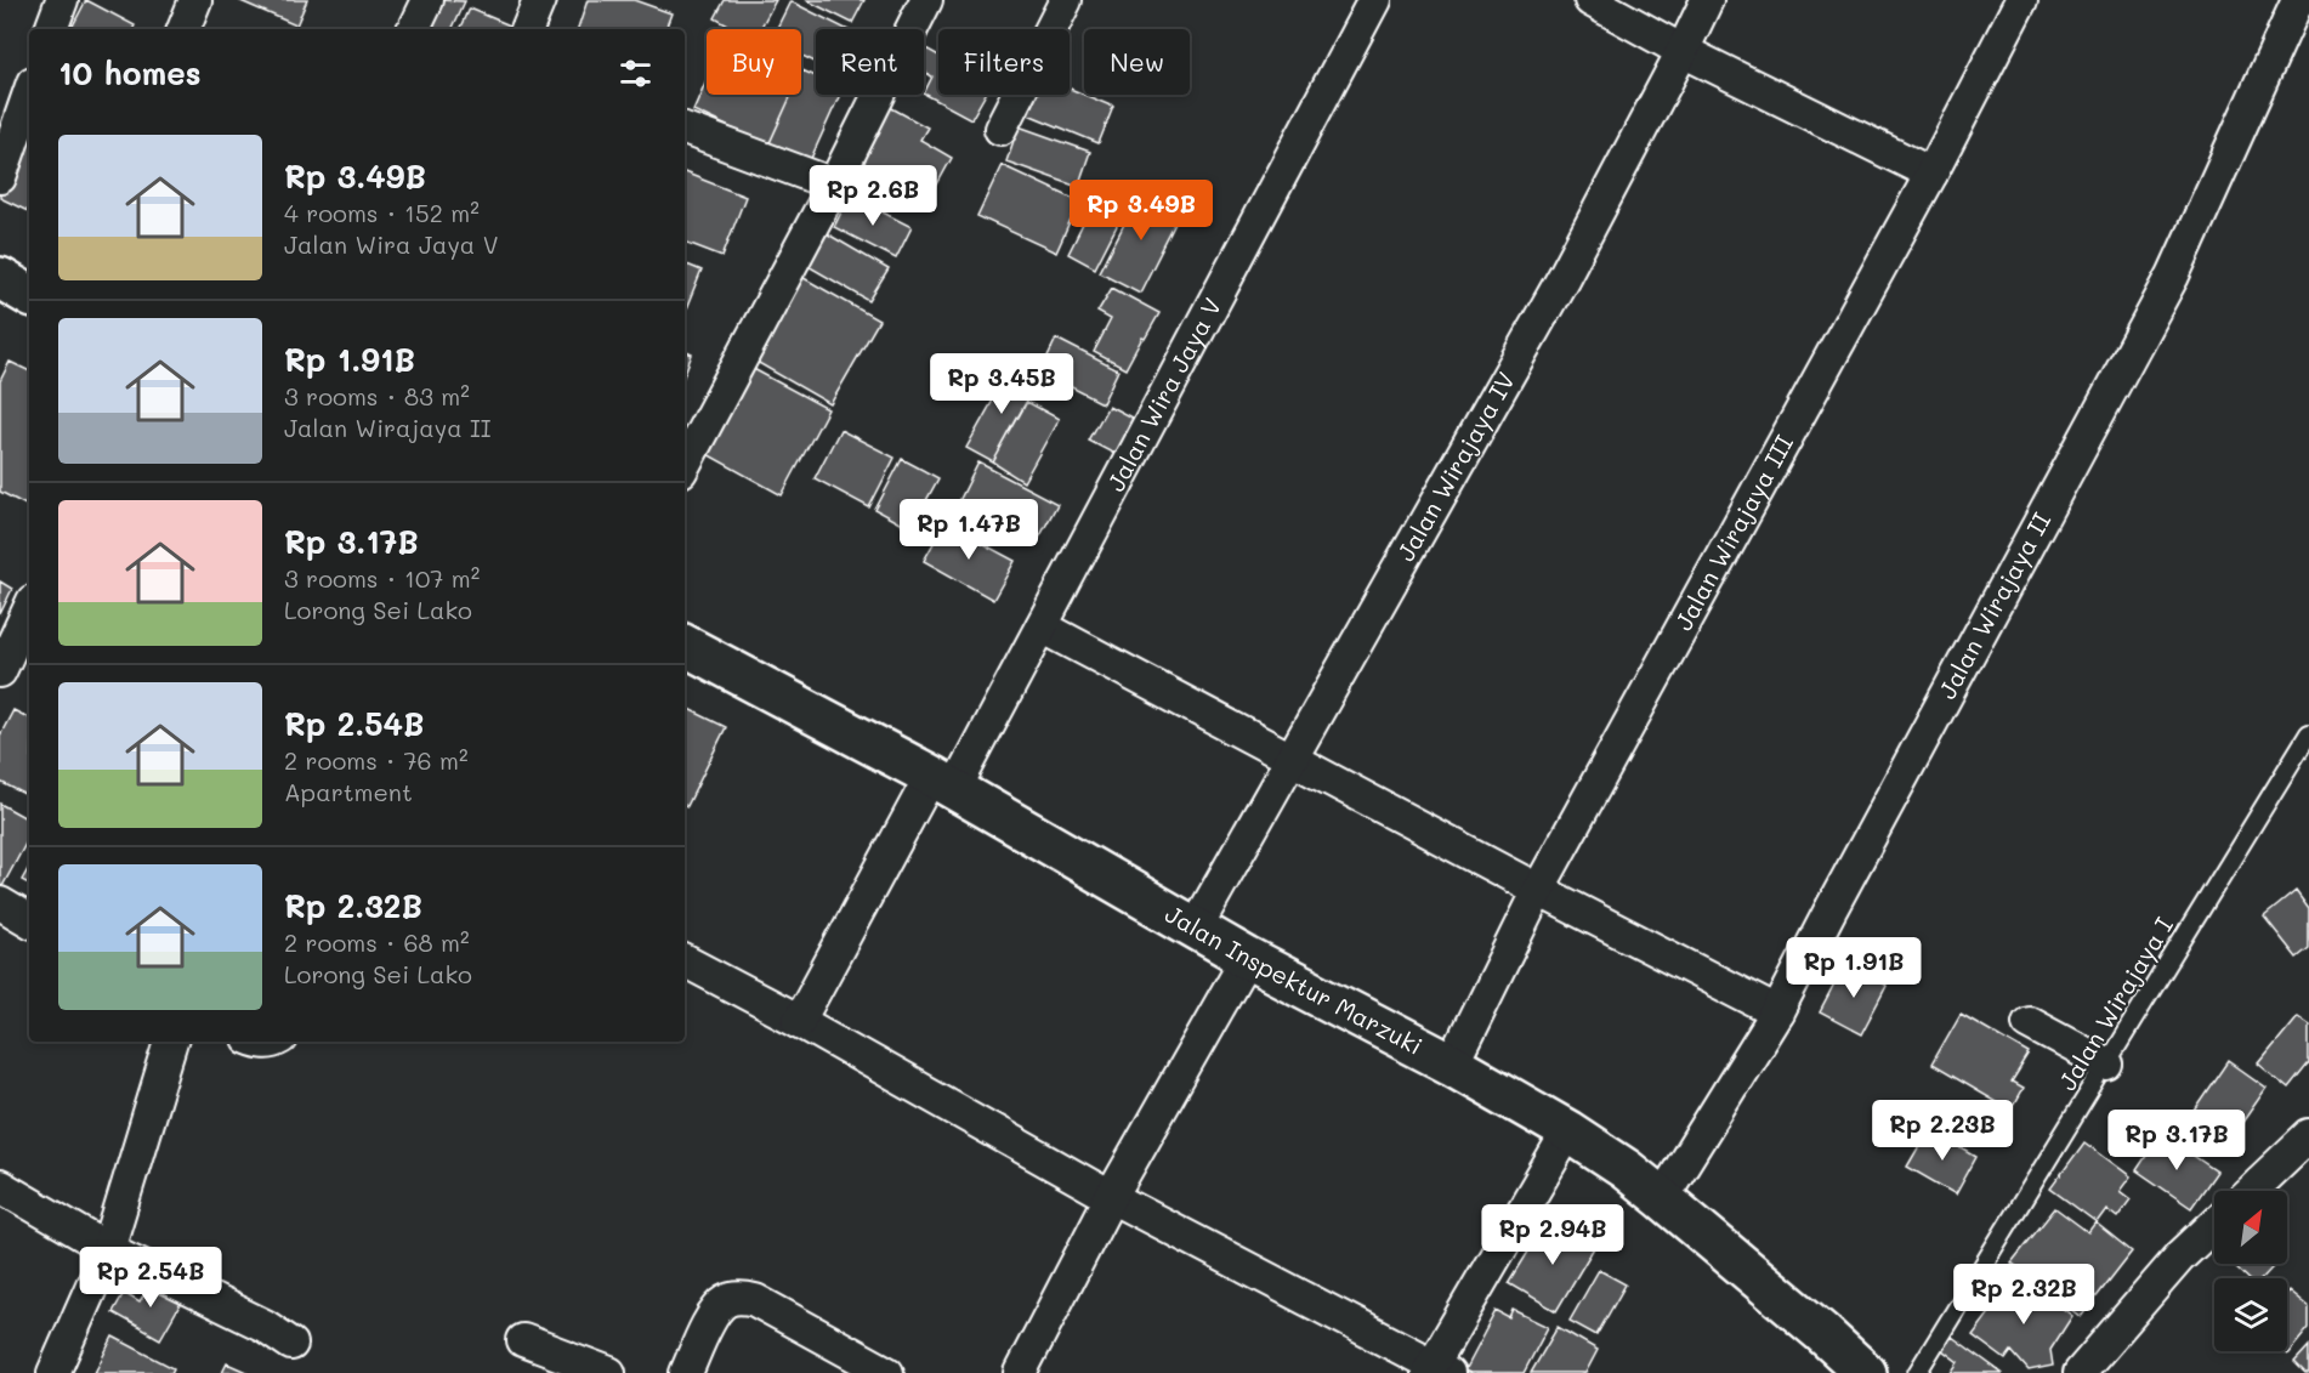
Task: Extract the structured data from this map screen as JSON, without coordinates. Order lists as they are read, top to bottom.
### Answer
{
  "streets": {
    "street": [
      "Jalan Wira Jaya V",
      "Jalan Wirajaya IV",
      "Jalan Wirajaya III",
      "Jalan Wirajaya II",
      "Jalan Inspektur Marzuki"
    ],
    "lane": ["Jalan Wirajaya I"]
  },
  "crossings": [
    ["Jalan Wira Jaya V", "Jalan Inspektur Marzuki"],
    ["Jalan Wirajaya IV", "Jalan Inspektur Marzuki"],
    ["Jalan Wirajaya III", "Jalan Inspektur Marzuki"],
    ["Jalan Wirajaya II", "Jalan Inspektur Marzuki"]
  ],
  "north": "top right",
  "page": {
    "chip": [
      "Buy",
      "Rent",
      "Filters",
      "New"
    ],
    "heading": "10 homes",
    "list": [
      {
        "name": "Rp 3.49B",
        "note": "4 rooms · 152 m² · Jalan Wira Jaya V"
      },
      {
        "name": "Rp 1.91B",
        "note": "3 rooms · 83 m² · Jalan Wirajaya II"
      },
      {
        "name": "Rp 3.17B",
        "note": "3 rooms · 107 m² · Lorong Sei Lako"
      },
      {
        "name": "Rp 2.54B",
        "note": "2 rooms · 76 m² · Apartment"
      },
      {
        "name": "Rp 2.32B",
        "note": "2 rooms · 68 m² · Lorong Sei Lako"
      }
    ],
    "price": [
      "Rp 2.6B",
      "Rp 3.49B",
      "Rp 3.45B",
      "Rp 1.47B",
      "Rp 1.91B",
      "Rp 2.23B",
      "Rp 3.17B",
      "Rp 2.94B",
      "Rp 2.54B",
      "Rp 2.32B"
    ]
  }
}
